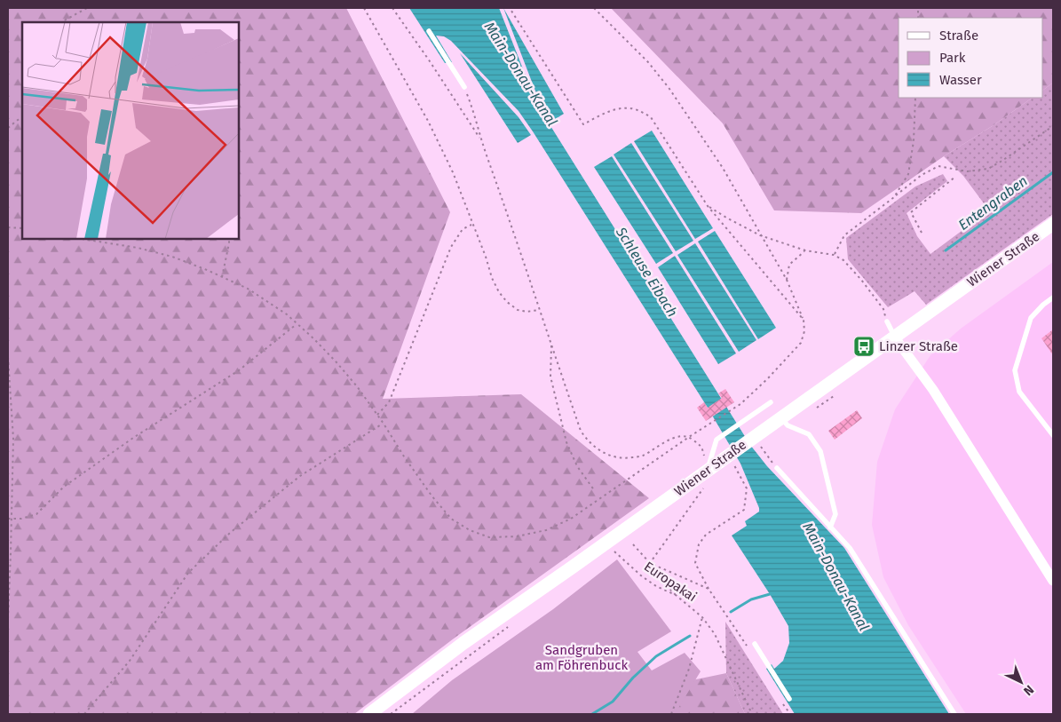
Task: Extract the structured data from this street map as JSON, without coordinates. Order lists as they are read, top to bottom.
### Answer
{
  "streets": {
    "main road": ["Wiener Straße"],
    "path": ["Europakai"]
  },
  "crossings": [
    ["Wiener Straße", "Europakai"]
  ],
  "water": ["Main-Donau-Kanal", "Entengraben", "Schleuse Eibach"],
  "parks": ["Sandgruben am Föhrenbuck"],
  "places": {
    "bus stop": ["Linzer Straße"]
  },
  "legend": ["Straße", "Park", "Wasser"],
  "north": "bottom right"
}
